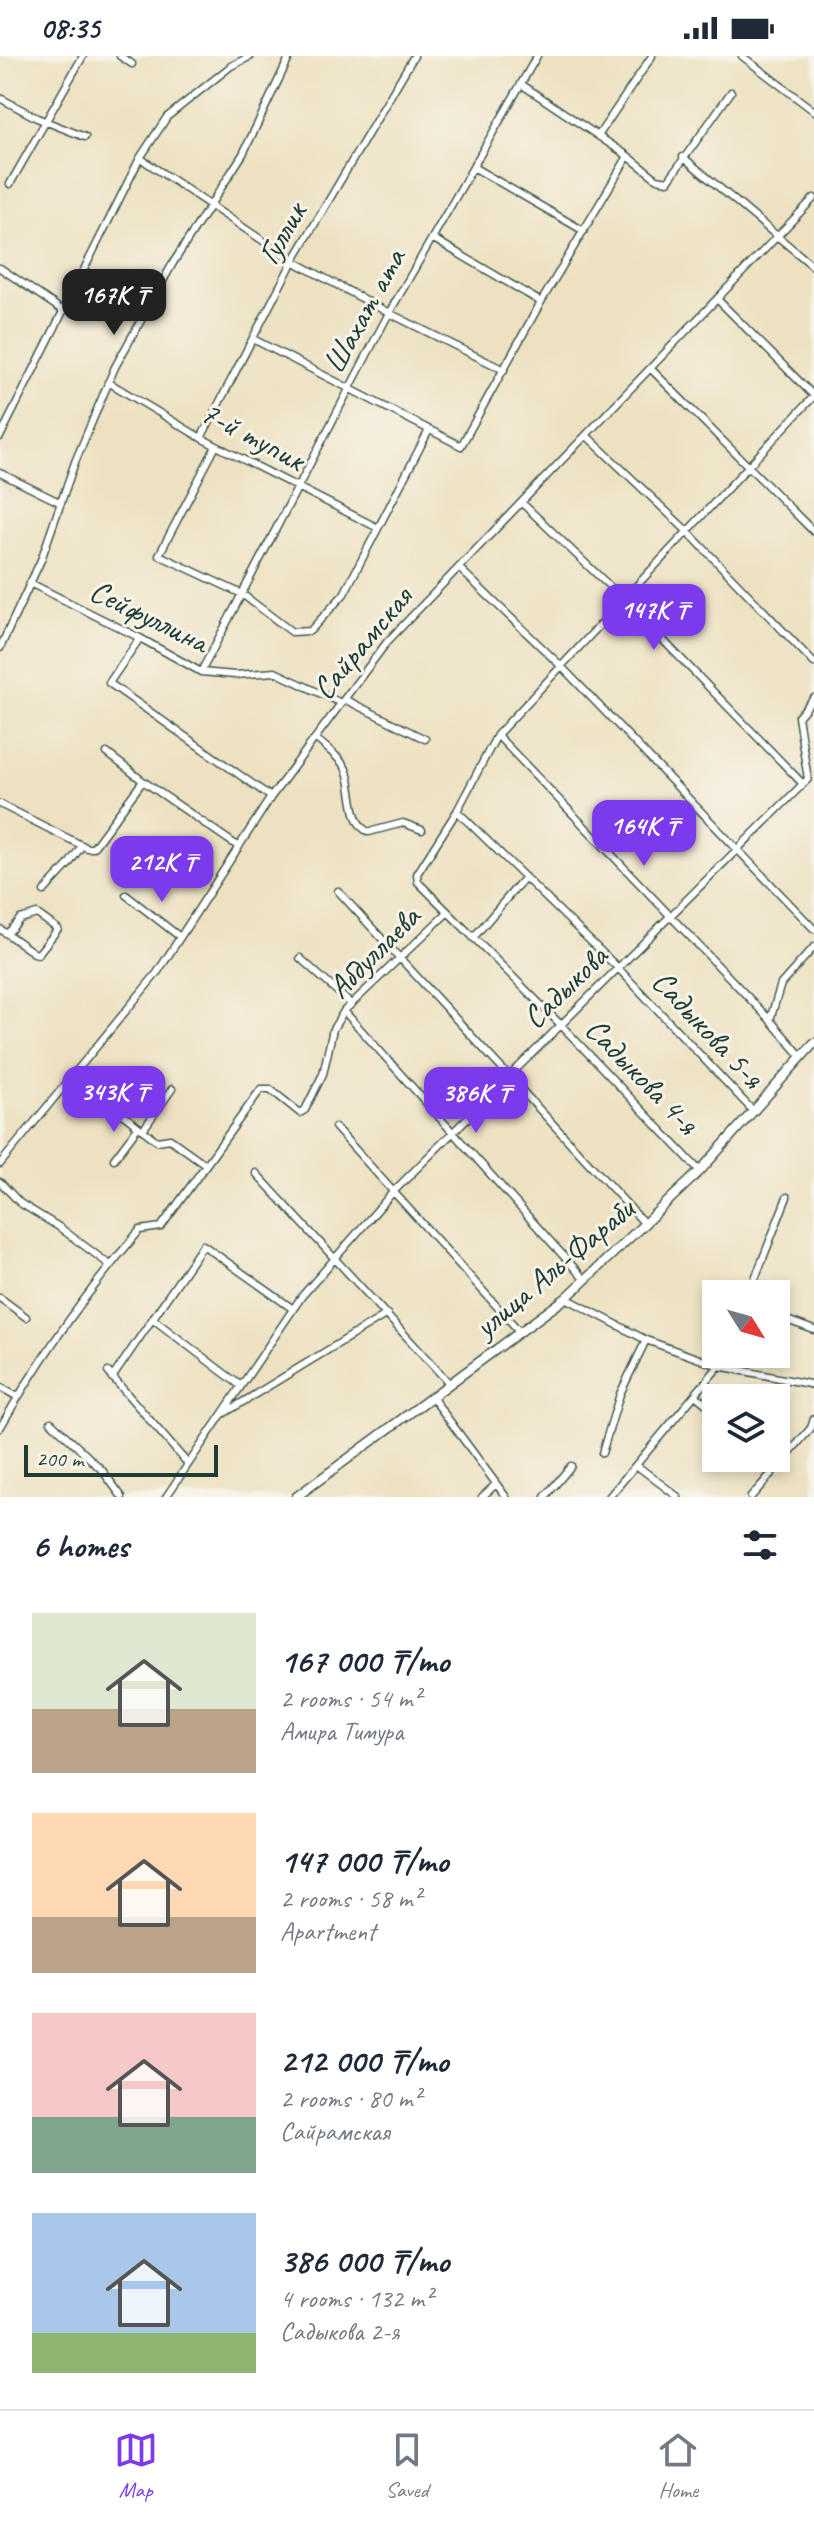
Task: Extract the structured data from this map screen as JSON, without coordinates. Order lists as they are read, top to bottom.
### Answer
{
  "streets": {
    "main road": ["улица Аль-Фараби"],
    "street": [
      "Гуллик",
      "Шахат ата",
      "7-й тупик",
      "Сейфуллина",
      "Сайрамская",
      "Абдуллаева",
      "Садыкова",
      "Садыкова 5-я",
      "Садыкова 4-я"
    ]
  },
  "crossings": [
    ["Гуллик", "7-й тупик"],
    ["Шахат ата", "7-й тупик"],
    ["Шахат ата", "Сейфуллина"],
    ["Сейфуллина", "Сайрамская"],
    ["Абдуллаева", "Садыкова 5-я"],
    ["Абдуллаева", "Садыкова 4-я"],
    ["Садыкова", "Садыкова 5-я"],
    ["Садыкова", "Садыкова 4-я"],
    ["Садыкова 5-я", "улица Аль-Фараби"],
    ["Садыкова 4-я", "улица Аль-Фараби"]
  ],
  "scale_bar": "200 m",
  "north": "bottom right",
  "page": {
    "status": "08:35",
    "price": [
      "167K ₸",
      "147K ₸",
      "164K ₸",
      "212K ₸",
      "343K ₸",
      "386K ₸"
    ],
    "scale": "200 m",
    "heading": "6 homes",
    "list": [
      {
        "name": "167 000 ₸/mo",
        "note": "2 rooms · 54 m² · Амира Тимура"
      },
      {
        "name": "147 000 ₸/mo",
        "note": "2 rooms · 58 m² · Apartment"
      },
      {
        "name": "212 000 ₸/mo",
        "note": "2 rooms · 80 m² · Сайрамская"
      },
      {
        "name": "386 000 ₸/mo",
        "note": "4 rooms · 132 m² · Садыкова 2-я"
      }
    ],
    "tabs": ["Map", "Saved", "Home"]
  }
}
